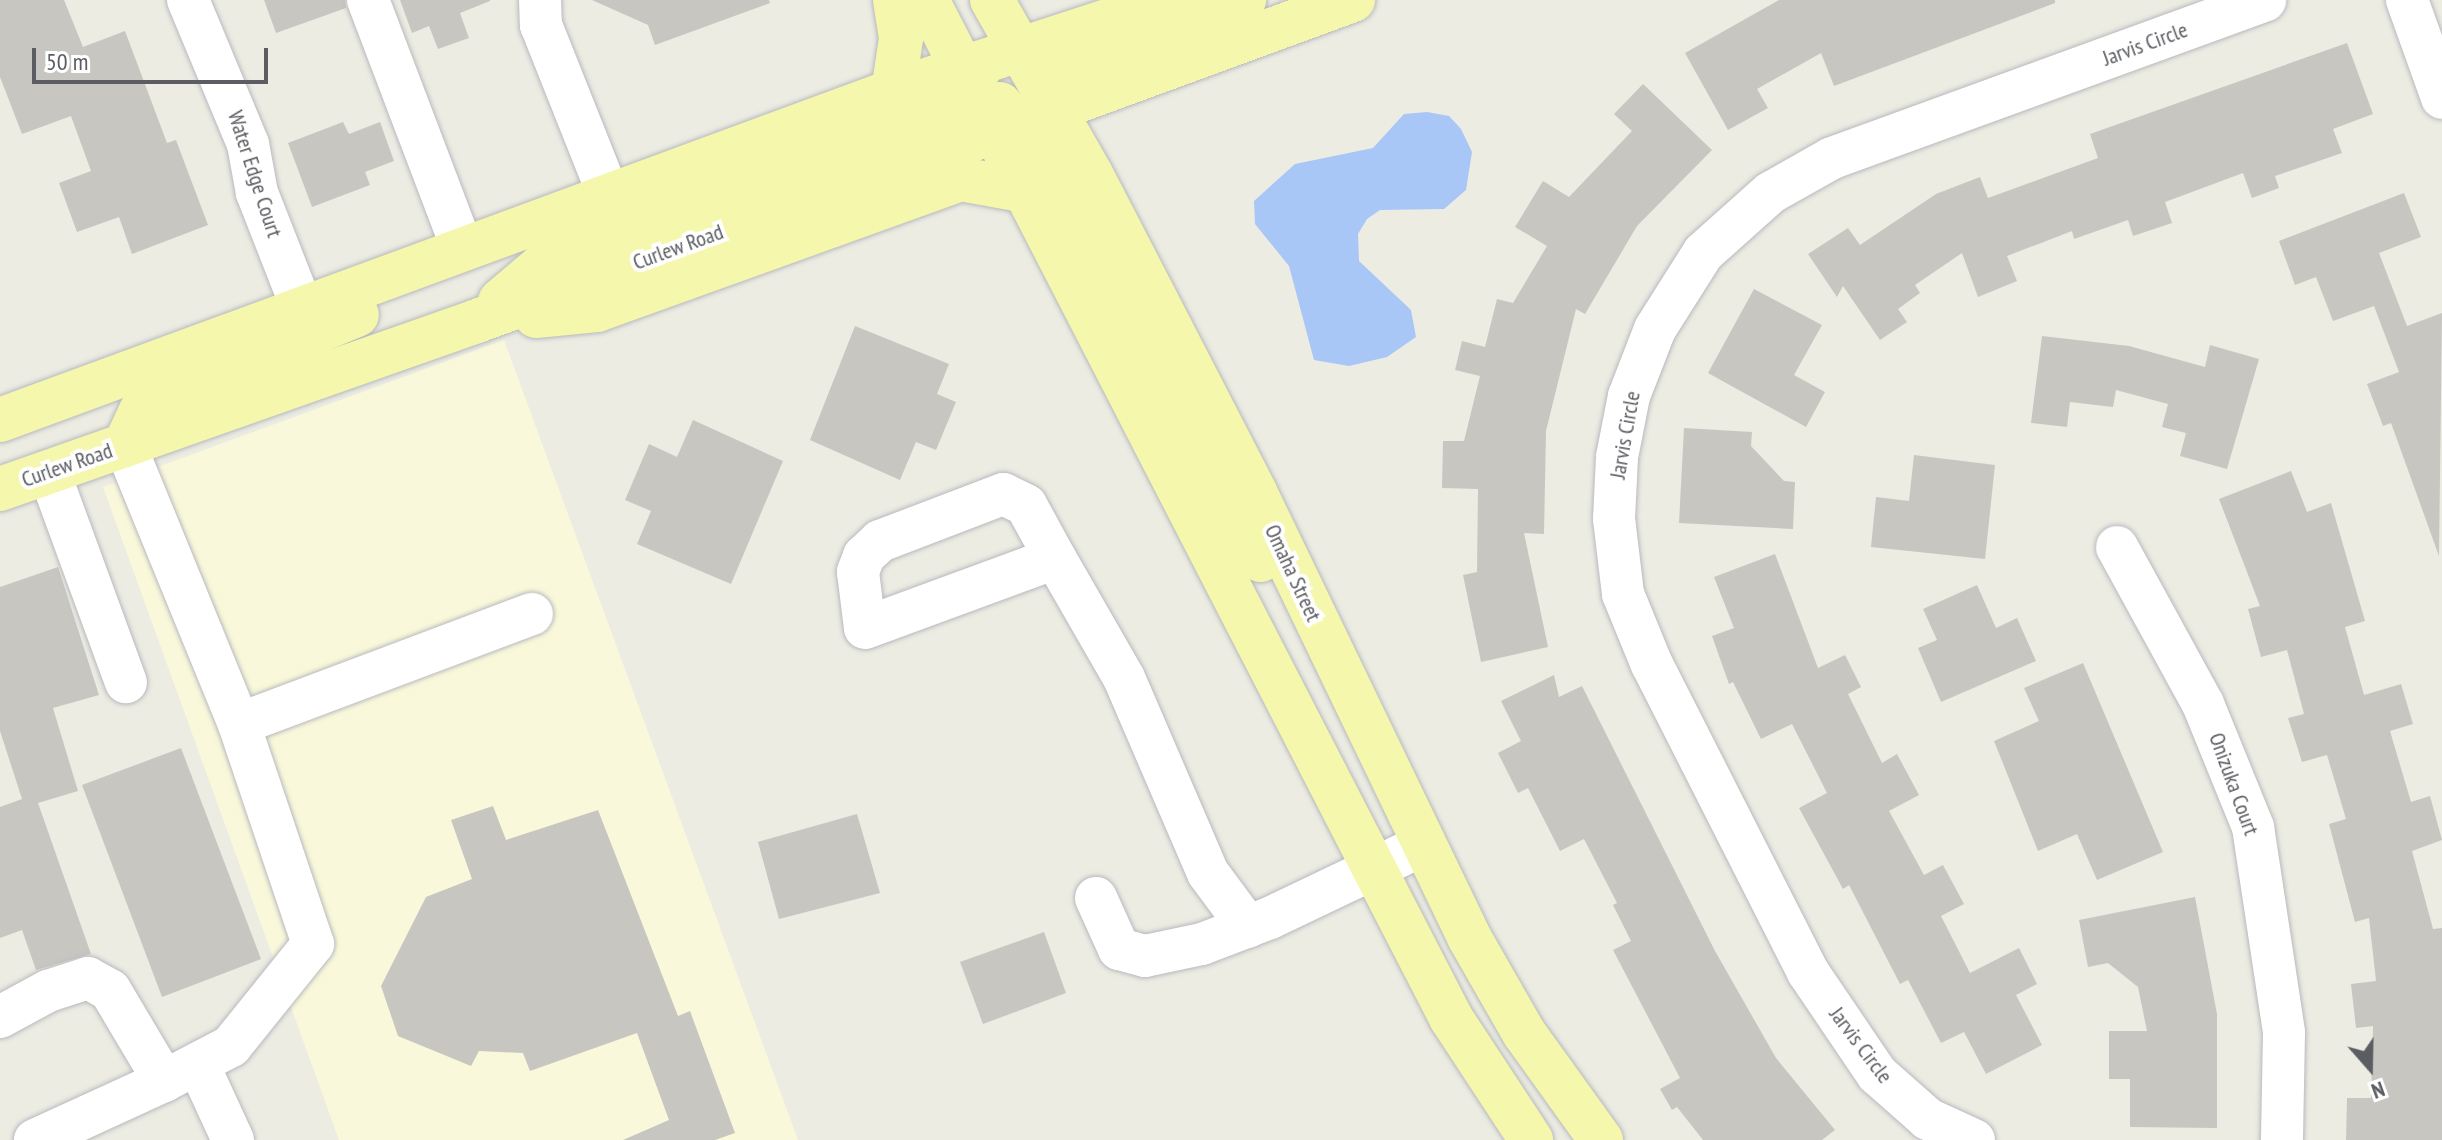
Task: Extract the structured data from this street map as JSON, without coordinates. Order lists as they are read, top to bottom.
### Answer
{
  "streets": {
    "main road": ["Curlew Road", "Omaha Street"],
    "street": ["Jarvis Circle", "Water Edge Court", "Onizuka Court"]
  },
  "crossings": [
    ["Water Edge Court", "Curlew Road"],
    ["Curlew Road", "Omaha Street"]
  ],
  "scale_bar": "50 m",
  "north": "bottom"
}
